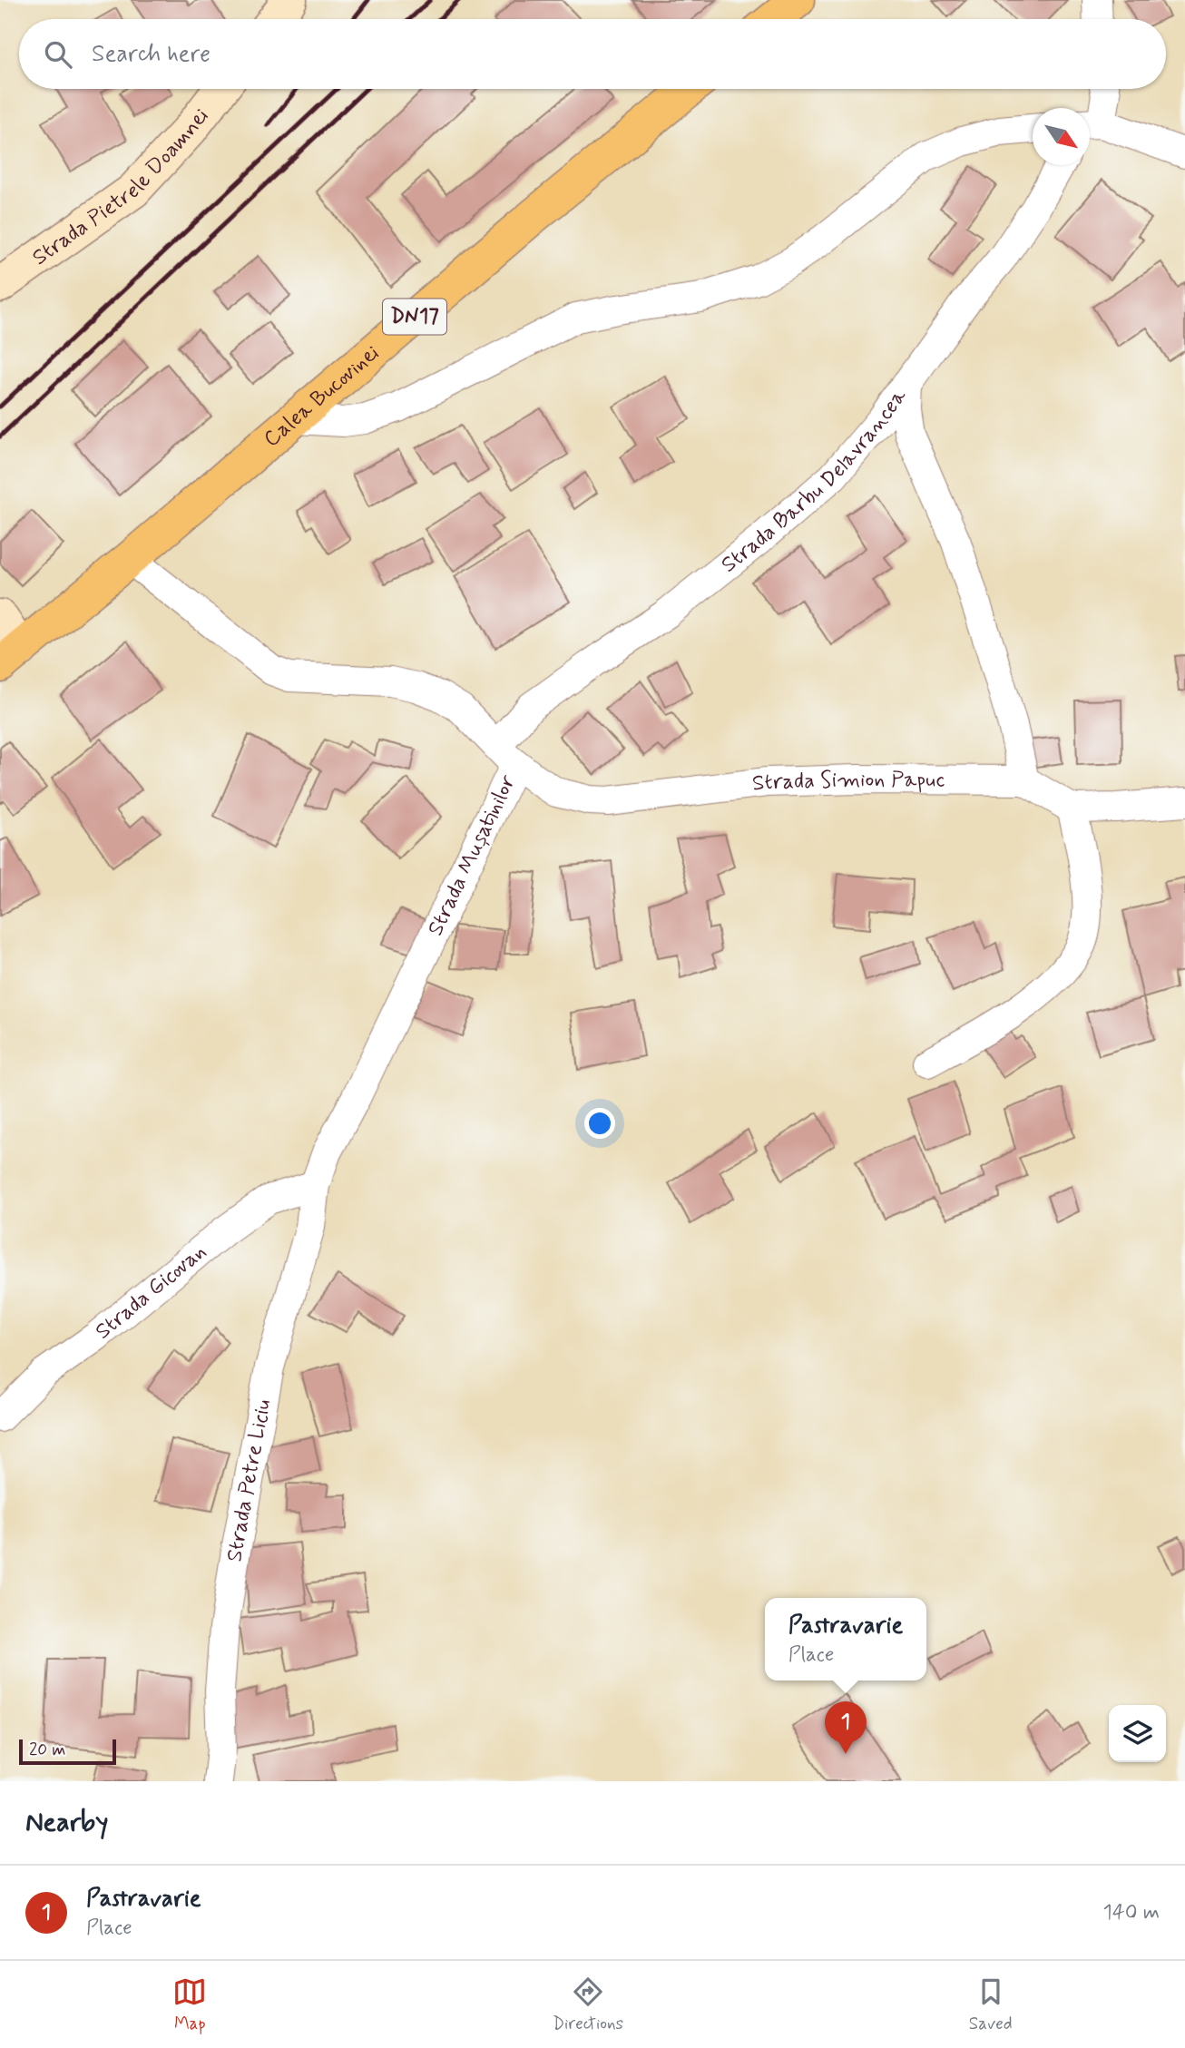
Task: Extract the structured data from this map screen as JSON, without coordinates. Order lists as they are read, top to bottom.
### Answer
{
  "streets": {
    "highway": ["DN17", "Calea Bucovinei"],
    "street": [
      "Strada Pietrele Doamnei",
      "Strada Barbu Delavrancea",
      "Strada Simion Papuc",
      "Strada Mușatinilor",
      "Strada Gicovan",
      "Strada Petre Liciu"
    ]
  },
  "crossings": [
    ["Calea Bucovinei", "Strada Mușatinilor"],
    ["Strada Barbu Delavrancea", "Strada Simion Papuc"],
    ["Strada Barbu Delavrancea", "Strada Mușatinilor"],
    ["Strada Simion Papuc", "Strada Mușatinilor"],
    ["Strada Mușatinilor", "Strada Gicovan"],
    ["Strada Mușatinilor", "Strada Petre Liciu"],
    ["Strada Gicovan", "Strada Petre Liciu"]
  ],
  "scale_bar": "20 m",
  "north": "bottom right",
  "page": {
    "search": "Search here",
    "popup": ["Pastravarie", "Place"],
    "pins": "1",
    "scale": "20 m",
    "heading": "Nearby",
    "list": [
      {
        "mark": "1",
        "name": "Pastravarie",
        "note": "Place",
        "value": "140 m"
      }
    ],
    "nav": ["Map", "Directions", "Saved"]
  }
}
